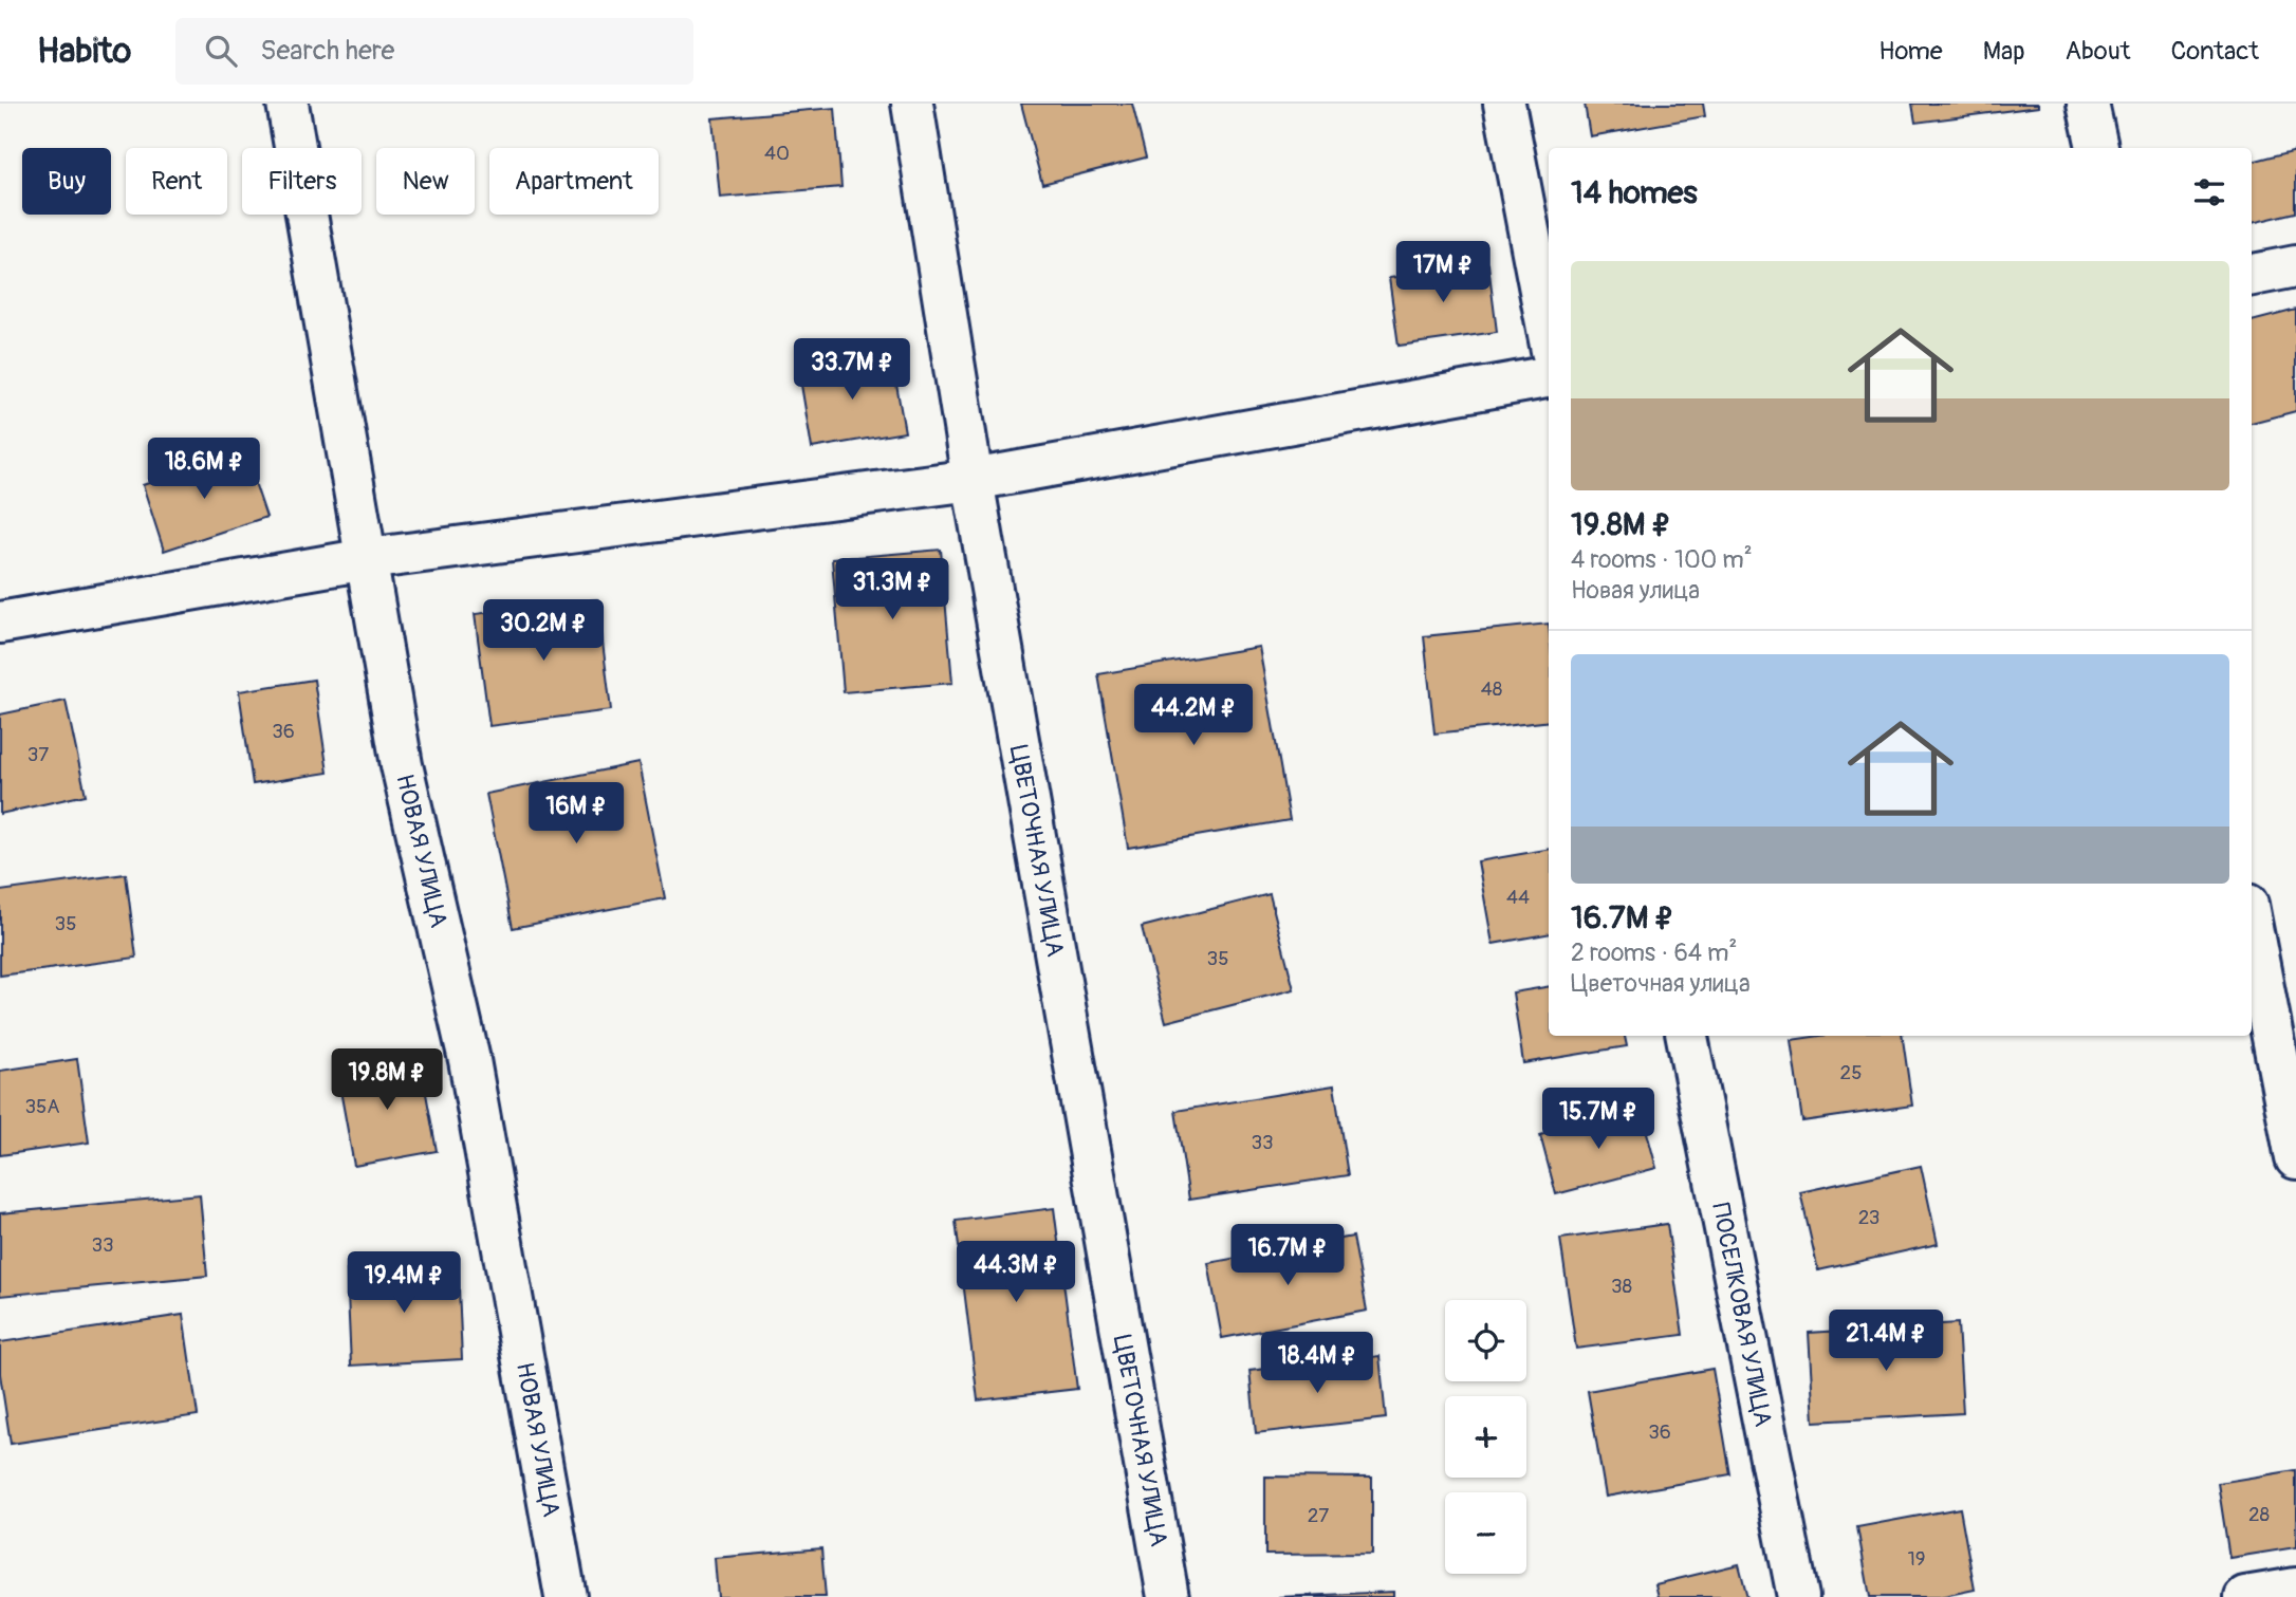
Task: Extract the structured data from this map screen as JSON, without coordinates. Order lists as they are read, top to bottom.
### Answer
{
  "streets": {
    "street": ["НОВАЯ УЛИЦА", "ЦВЕТОЧНАЯ УЛИЦА", "ПОСЕЛКОВАЯ УЛИЦА"]
  },
  "house_numbers": [
    "40",
    "48",
    "36",
    "37",
    "44",
    "35",
    "35",
    "25",
    "35А",
    "33",
    "23",
    "33",
    "38",
    "36",
    "28",
    "27",
    "19"
  ],
  "page": {
    "header": "Habito",
    "search": "Search here",
    "nav": [
      "Home",
      "Map",
      "About",
      "Contact"
    ],
    "chip": [
      "Buy",
      "Rent",
      "Filters",
      "New",
      "Apartment"
    ],
    "heading": "14 homes",
    "list": [
      {
        "name": "19.8M ₽",
        "note": "4 rooms · 100 m² · Новая улица"
      },
      {
        "name": "16.7M ₽",
        "note": "2 rooms · 64 m² · Цветочная улица"
      }
    ],
    "price": [
      "17M ₽",
      "33.7M ₽",
      "18.6M ₽",
      "31.3M ₽",
      "30.2M ₽",
      "44.2M ₽",
      "16M ₽",
      "19.8M ₽",
      "15.7M ₽",
      "16.7M ₽",
      "44.3M ₽",
      "19.4M ₽",
      "21.4M ₽",
      "18.4M ₽"
    ],
    "map_buttons": ["+", "−"]
  }
}
